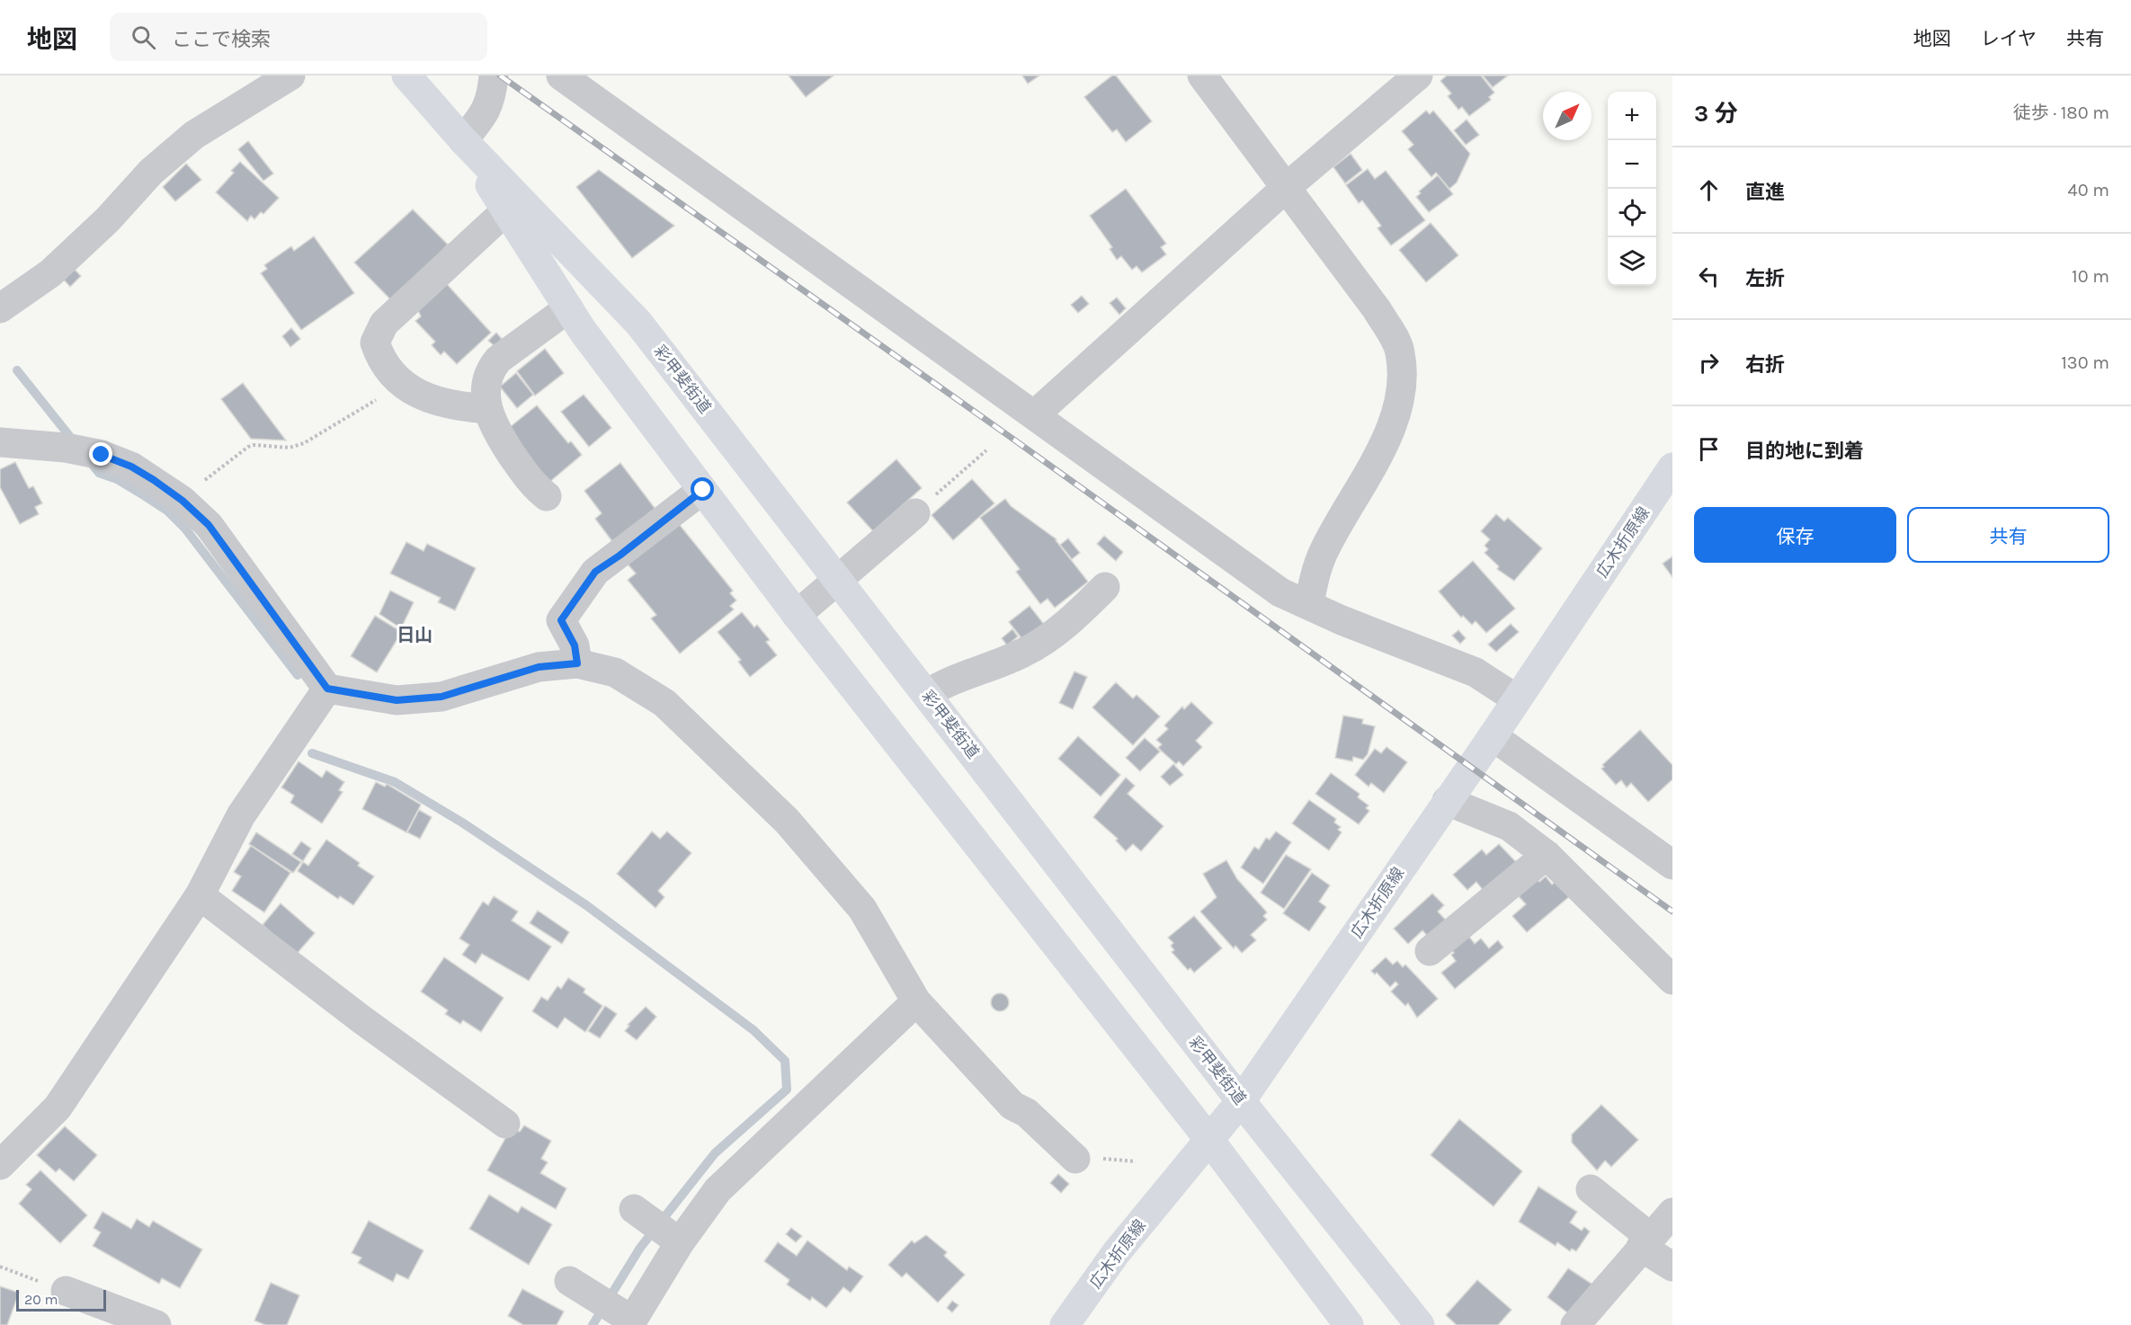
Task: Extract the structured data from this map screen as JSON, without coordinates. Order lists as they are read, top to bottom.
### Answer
{
  "streets": {
    "main road": ["彩甲斐街道", "広木折原線"]
  },
  "crossings": [
    ["彩甲斐街道", "広木折原線"]
  ],
  "districts": ["日山"],
  "scale_bar": "20 m",
  "north": "top right",
  "page": {
    "header": "地図",
    "search": "ここで検索",
    "nav": ["地図", "レイヤ", "共有"],
    "heading": ["3 分", "徒歩 · 180 m"],
    "map_buttons": ["+", "−"],
    "list": [
      ["直進", "40 m"],
      ["左折", "10 m"],
      ["右折", "130 m"],
      "目的地に到着"
    ],
    "buttons": ["保存", "共有"],
    "scale": "20 m"
  }
}
